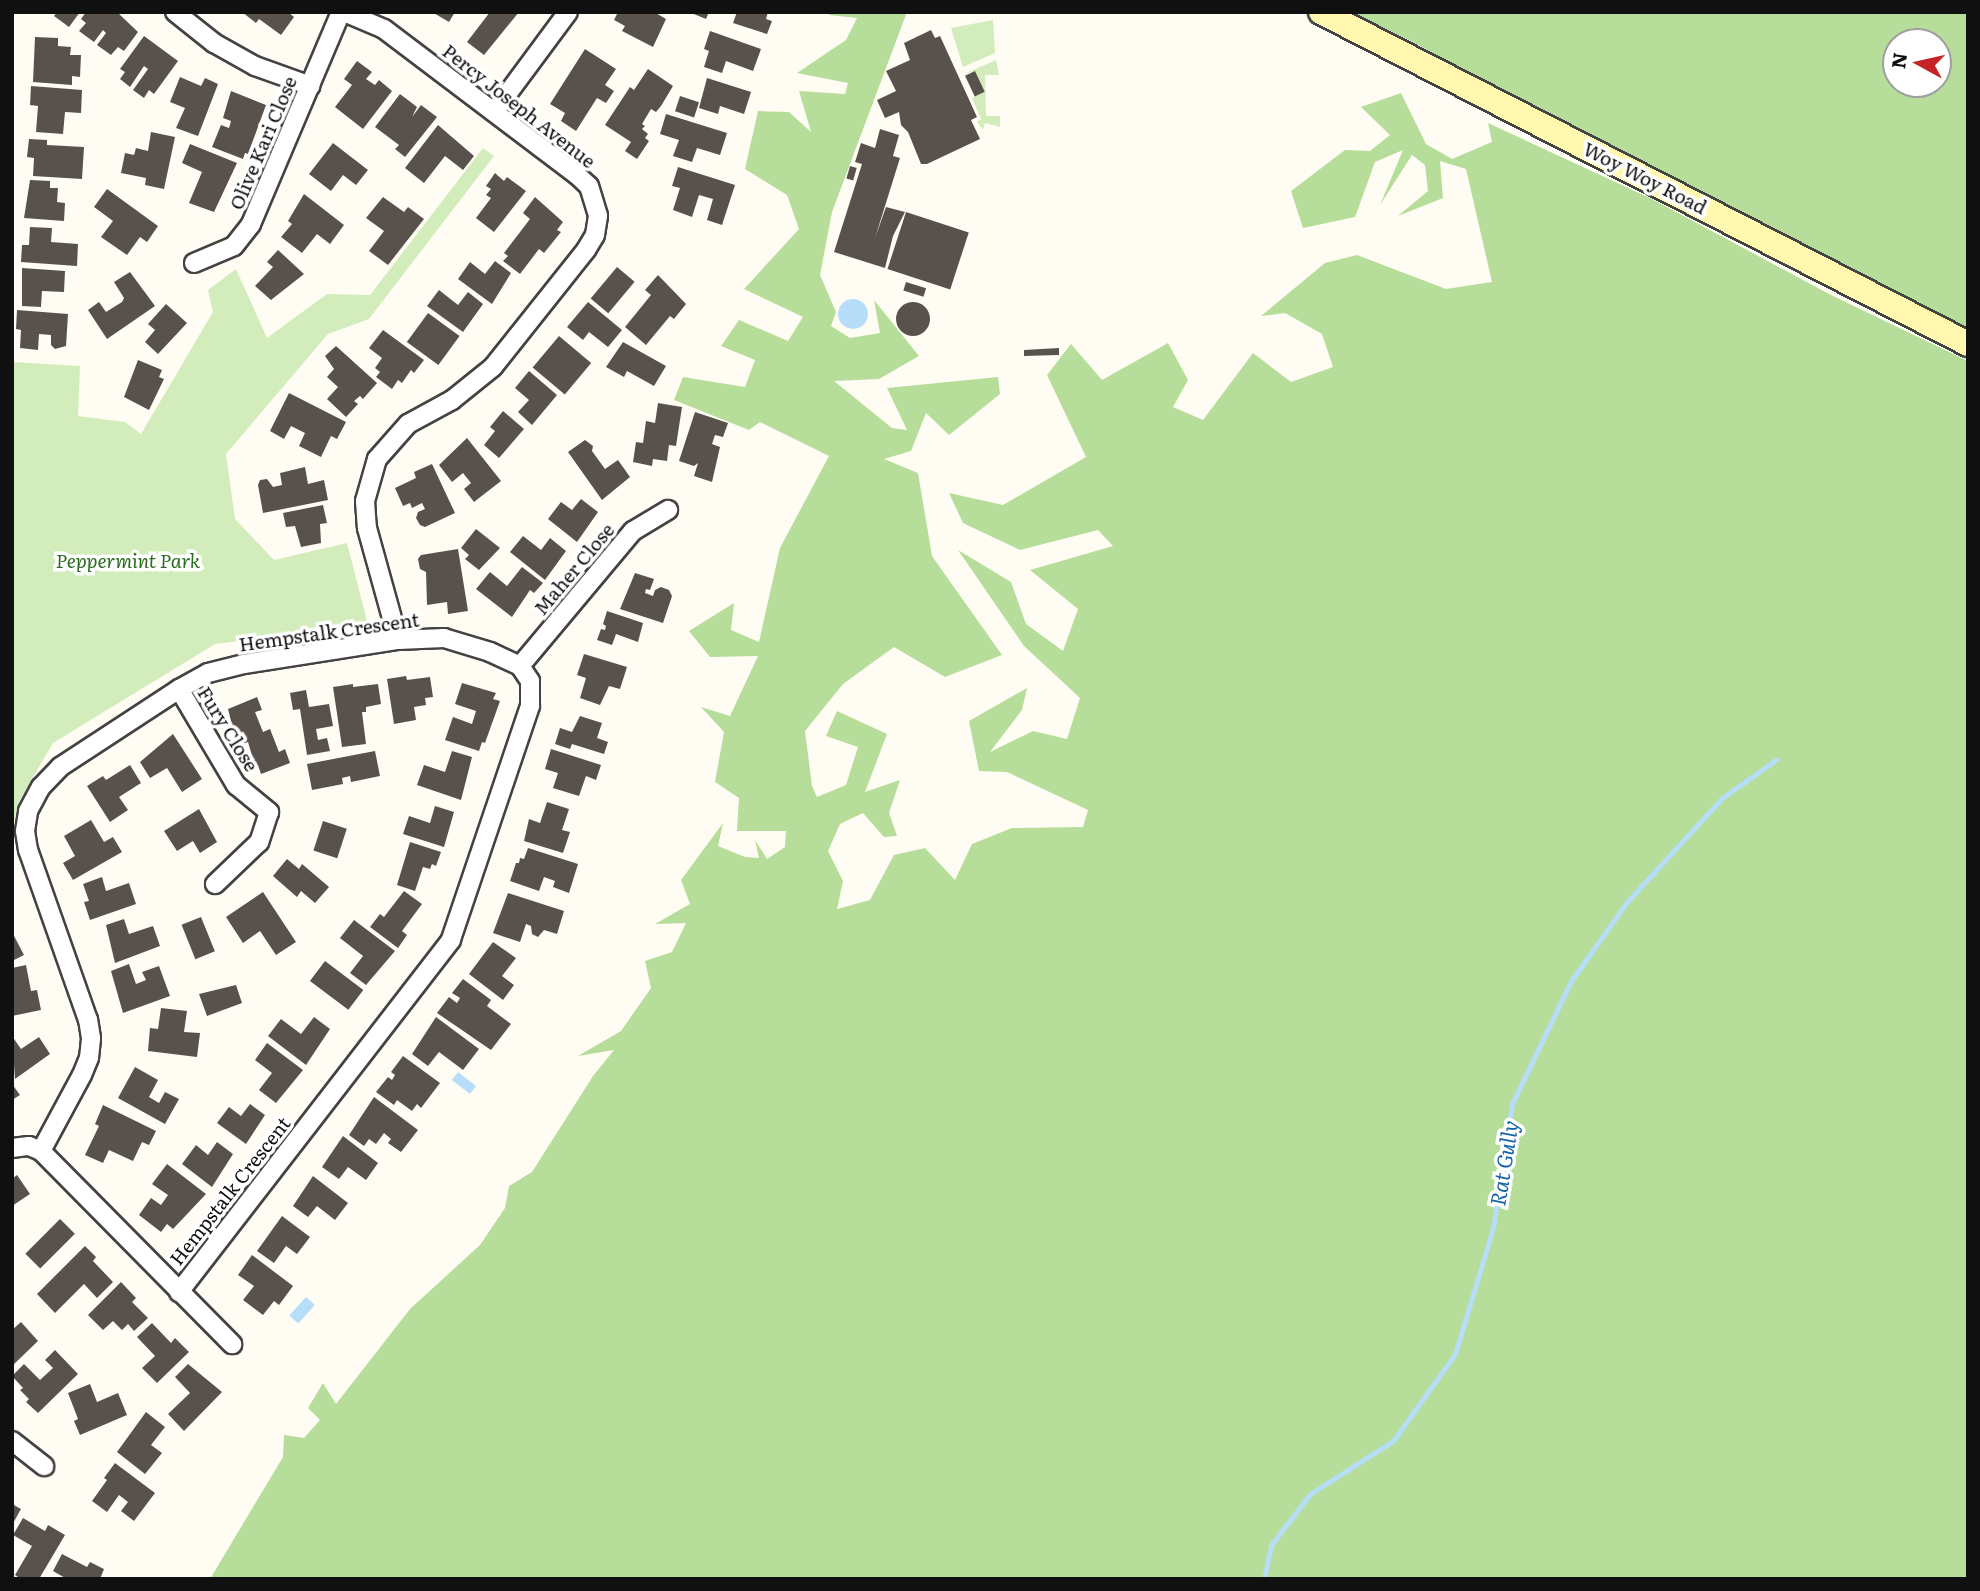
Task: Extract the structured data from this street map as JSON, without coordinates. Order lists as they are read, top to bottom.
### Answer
{
  "streets": {
    "main road": ["Woy Woy Road"],
    "street": [
      "Percy Joseph Avenue",
      "Olive Kari Close",
      "Maher Close",
      "Hempstalk Crescent",
      "Fury Close"
    ]
  },
  "crossings": [
    ["Percy Joseph Avenue", "Olive Kari Close"],
    ["Percy Joseph Avenue", "Hempstalk Crescent"],
    ["Maher Close", "Hempstalk Crescent"],
    ["Hempstalk Crescent", "Fury Close"]
  ],
  "water": ["Rat Gully"],
  "parks": ["Peppermint Park"],
  "north": "left"
}
